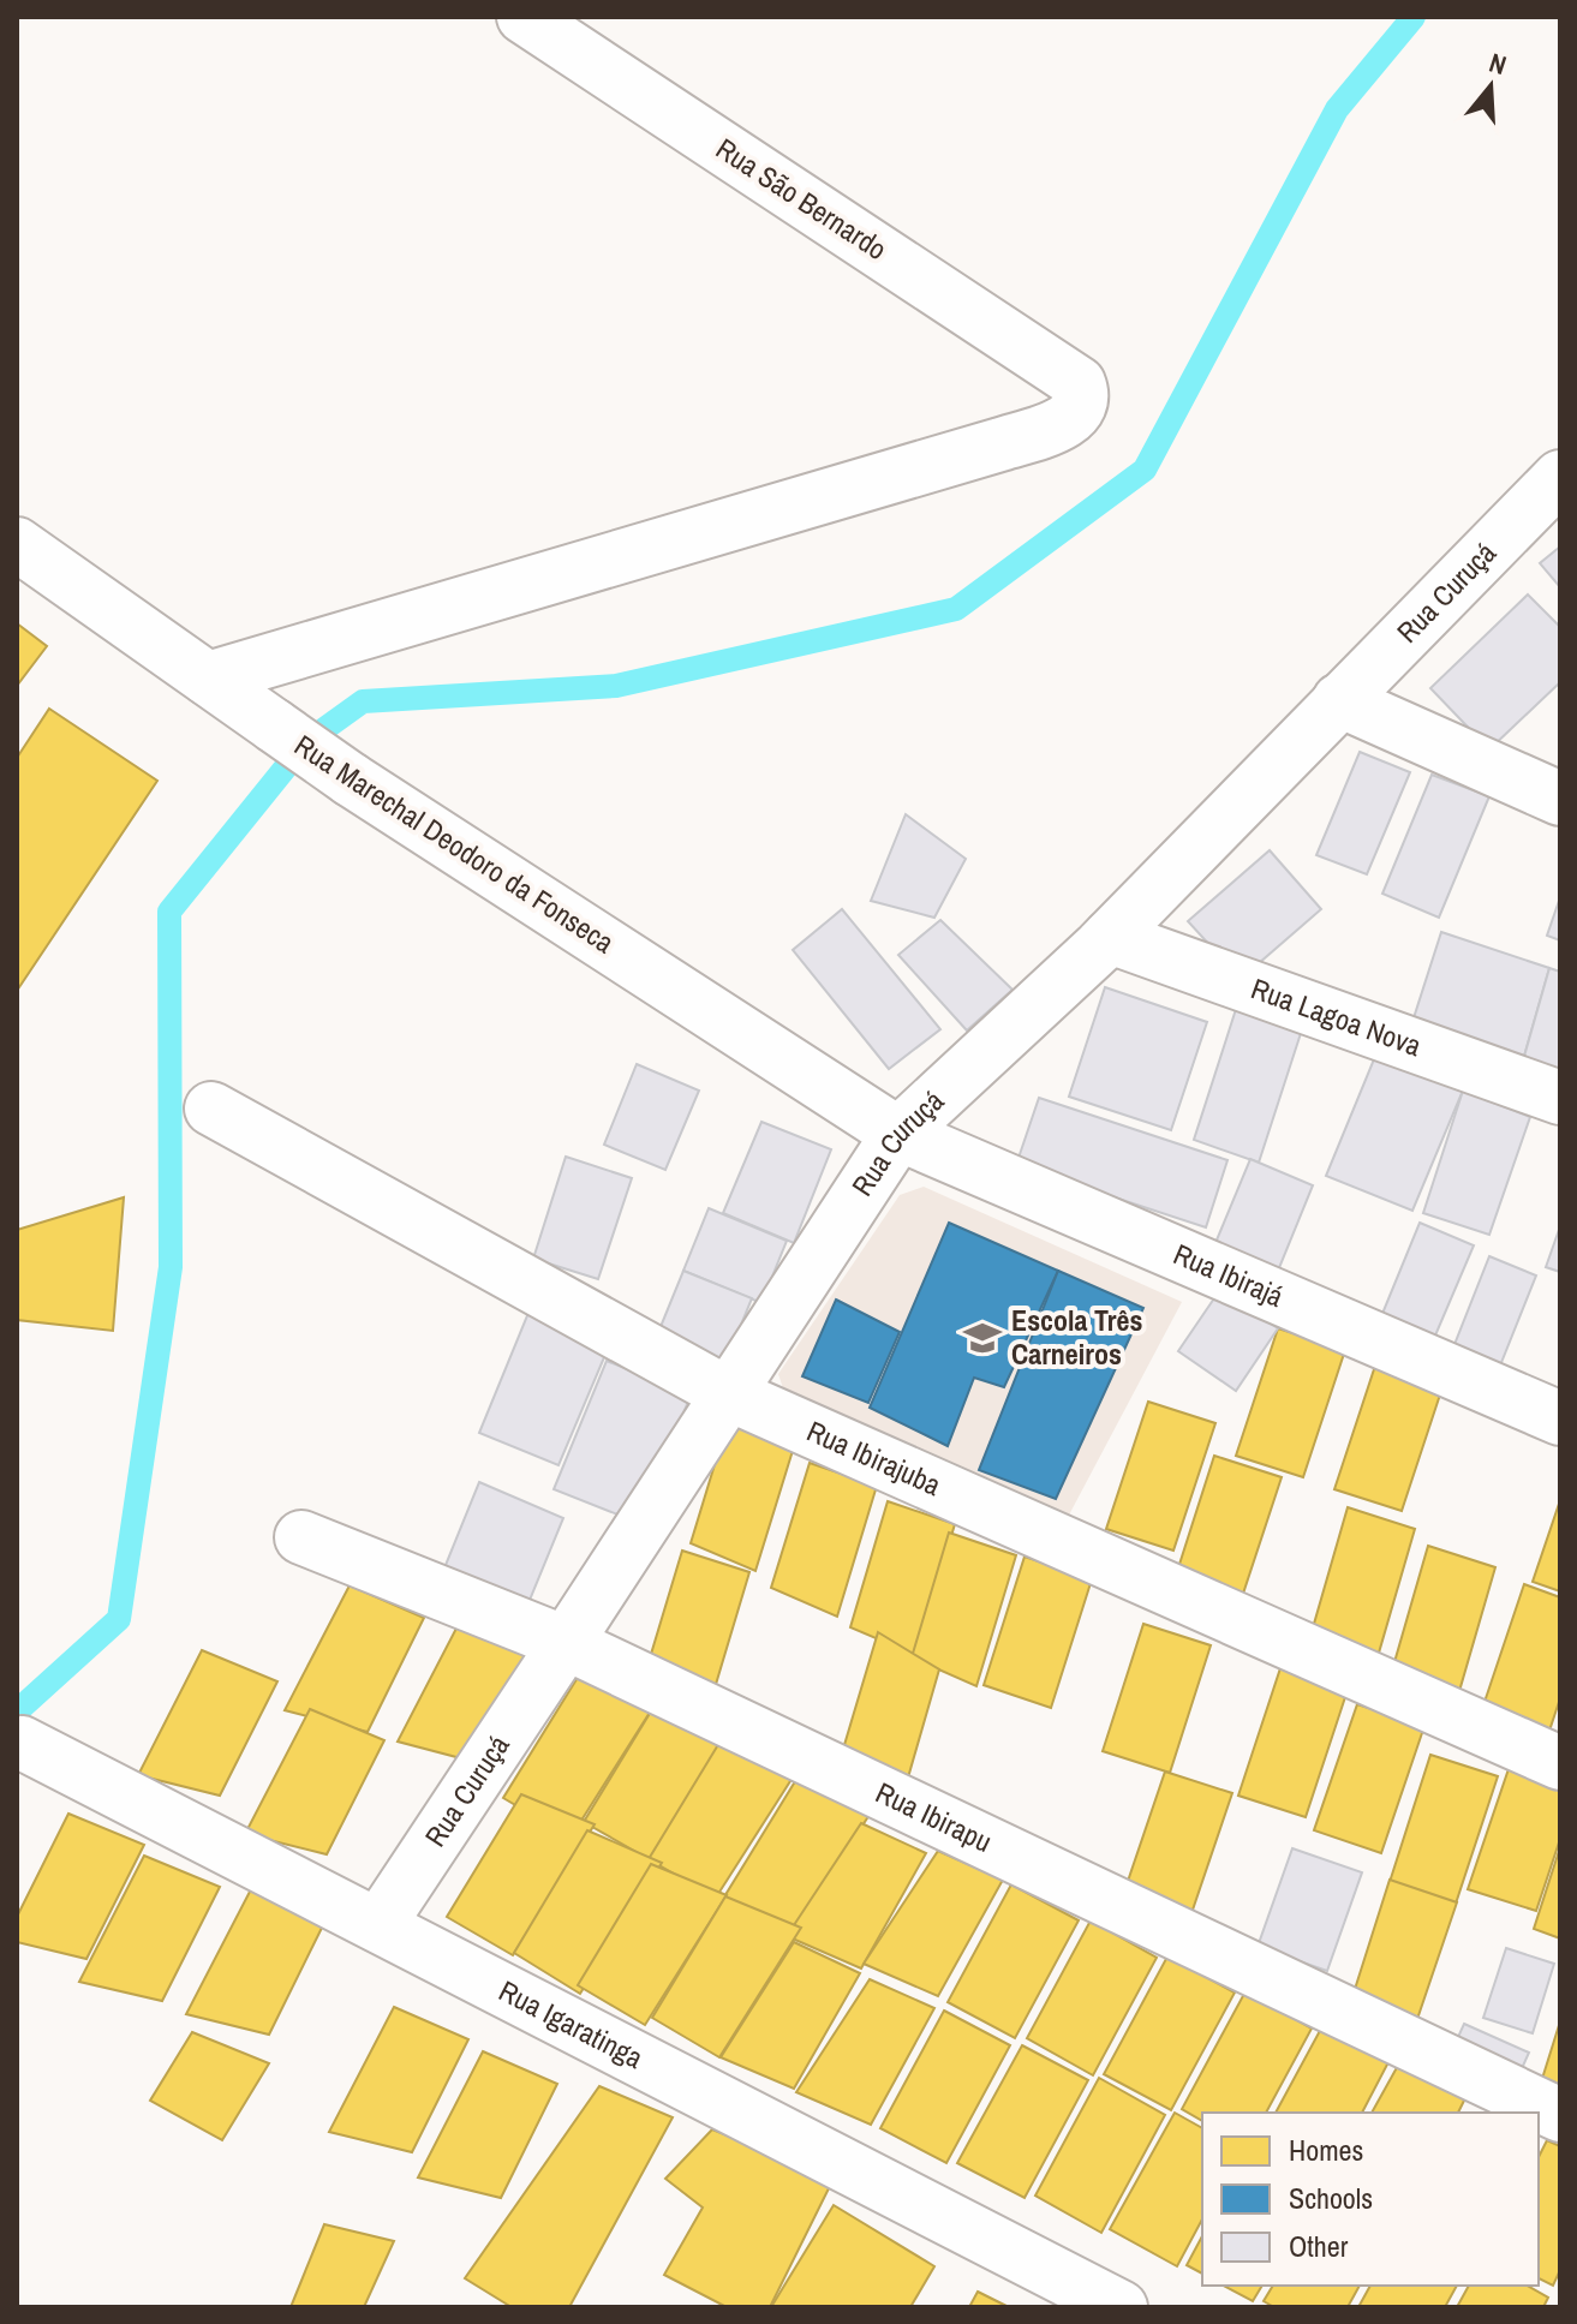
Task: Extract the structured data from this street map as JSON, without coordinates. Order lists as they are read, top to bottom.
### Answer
{
  "streets": {
    "street": [
      "Rua São Bernardo",
      "Rua Curuçá",
      "Rua Marechal Deodoro da Fonseca",
      "Rua Lagoa Nova",
      "Rua Ibirajá",
      "Rua Ibirajuba",
      "Rua Ibirapu",
      "Rua Igaratinga"
    ]
  },
  "crossings": [
    ["Rua São Bernardo", "Rua Marechal Deodoro da Fonseca"],
    ["Rua Curuçá", "Rua Marechal Deodoro da Fonseca"],
    ["Rua Curuçá", "Rua Lagoa Nova"],
    ["Rua Curuçá", "Rua Ibirajá"],
    ["Rua Curuçá", "Rua Ibirajuba"],
    ["Rua Curuçá", "Rua Ibirapu"],
    ["Rua Curuçá", "Rua Igaratinga"],
    ["Rua Marechal Deodoro da Fonseca", "Rua Ibirajá"]
  ],
  "places": {
    "school or university": ["Escola Três Carneiros"]
  },
  "legend": ["Homes", "Schools", "Other"],
  "north": "top"
}
